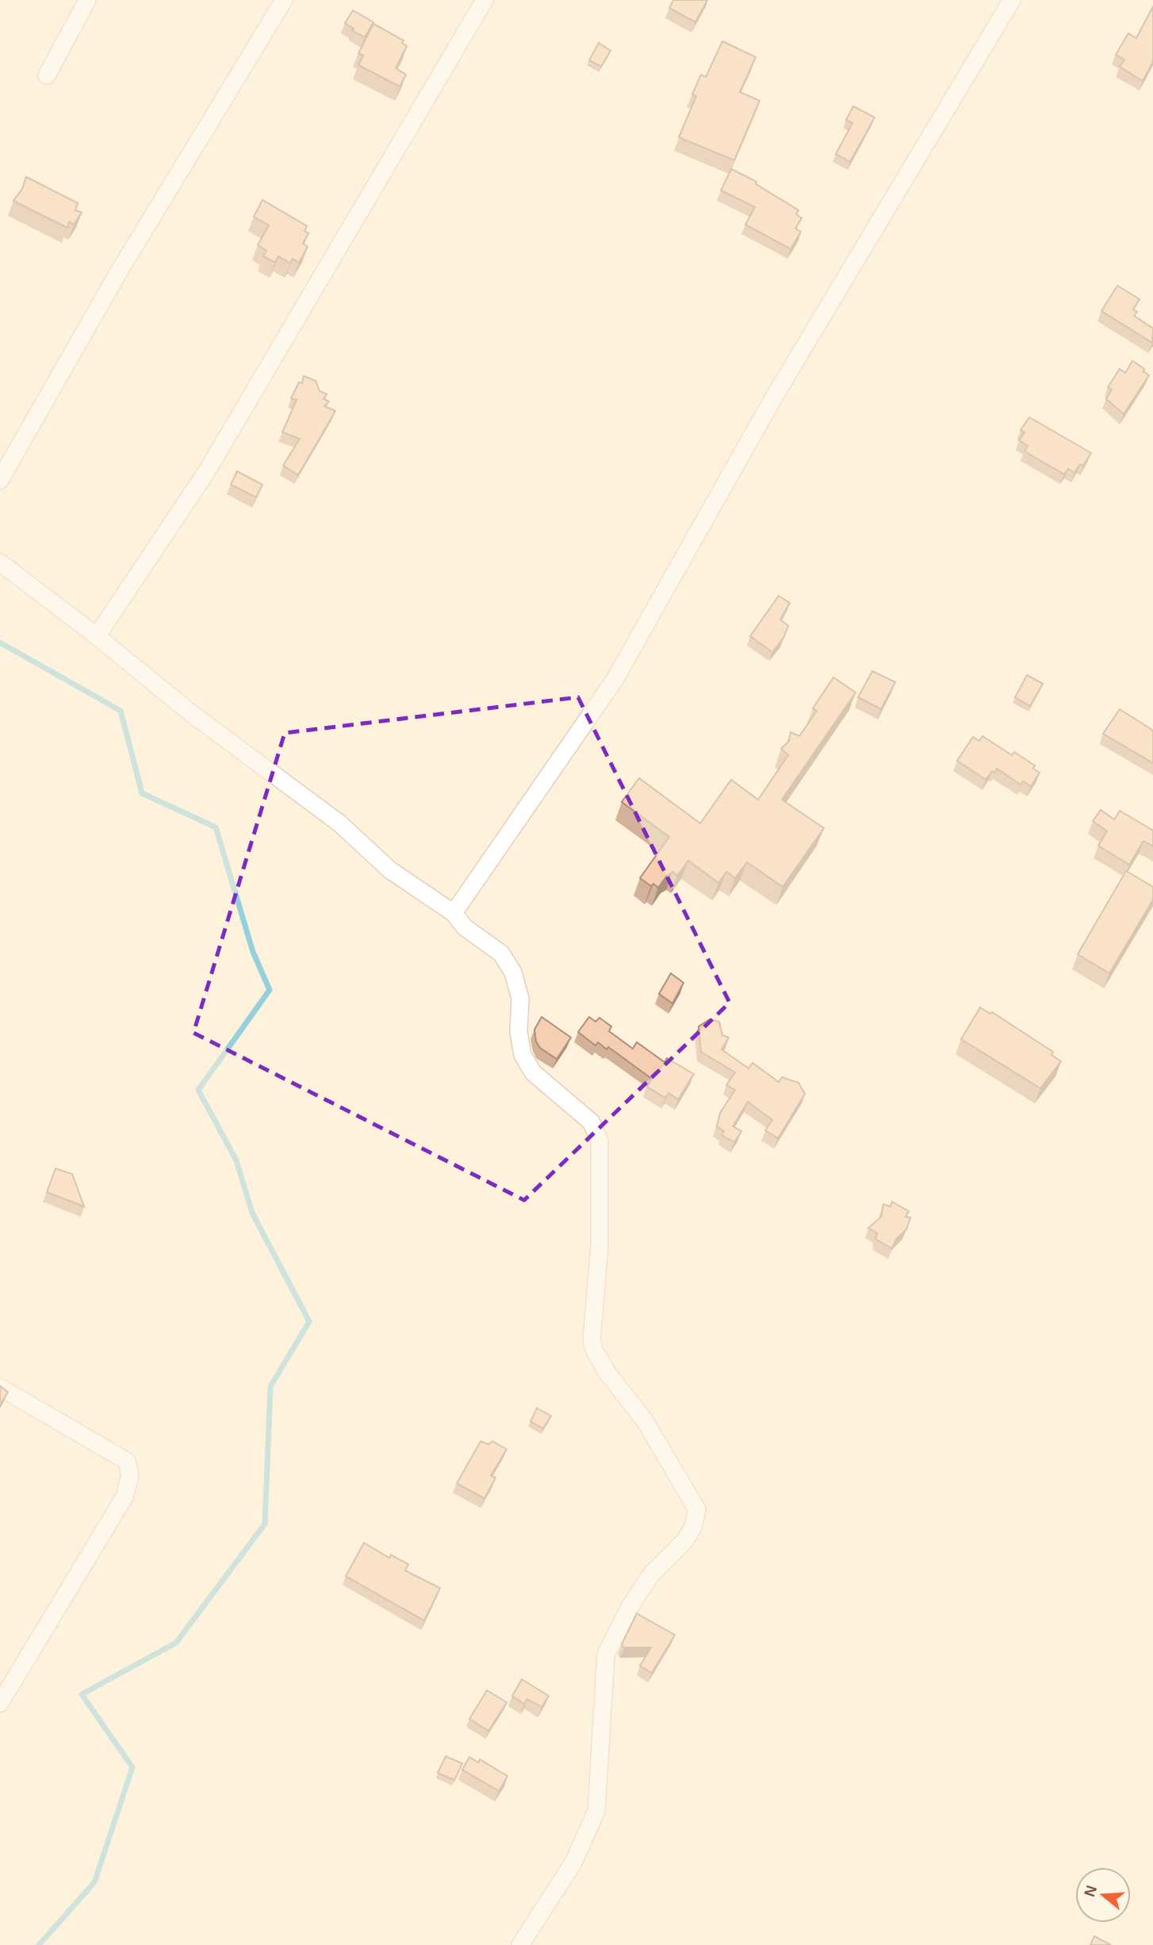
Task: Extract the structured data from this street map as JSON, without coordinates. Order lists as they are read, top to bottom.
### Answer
{
  "north": "left"
}
